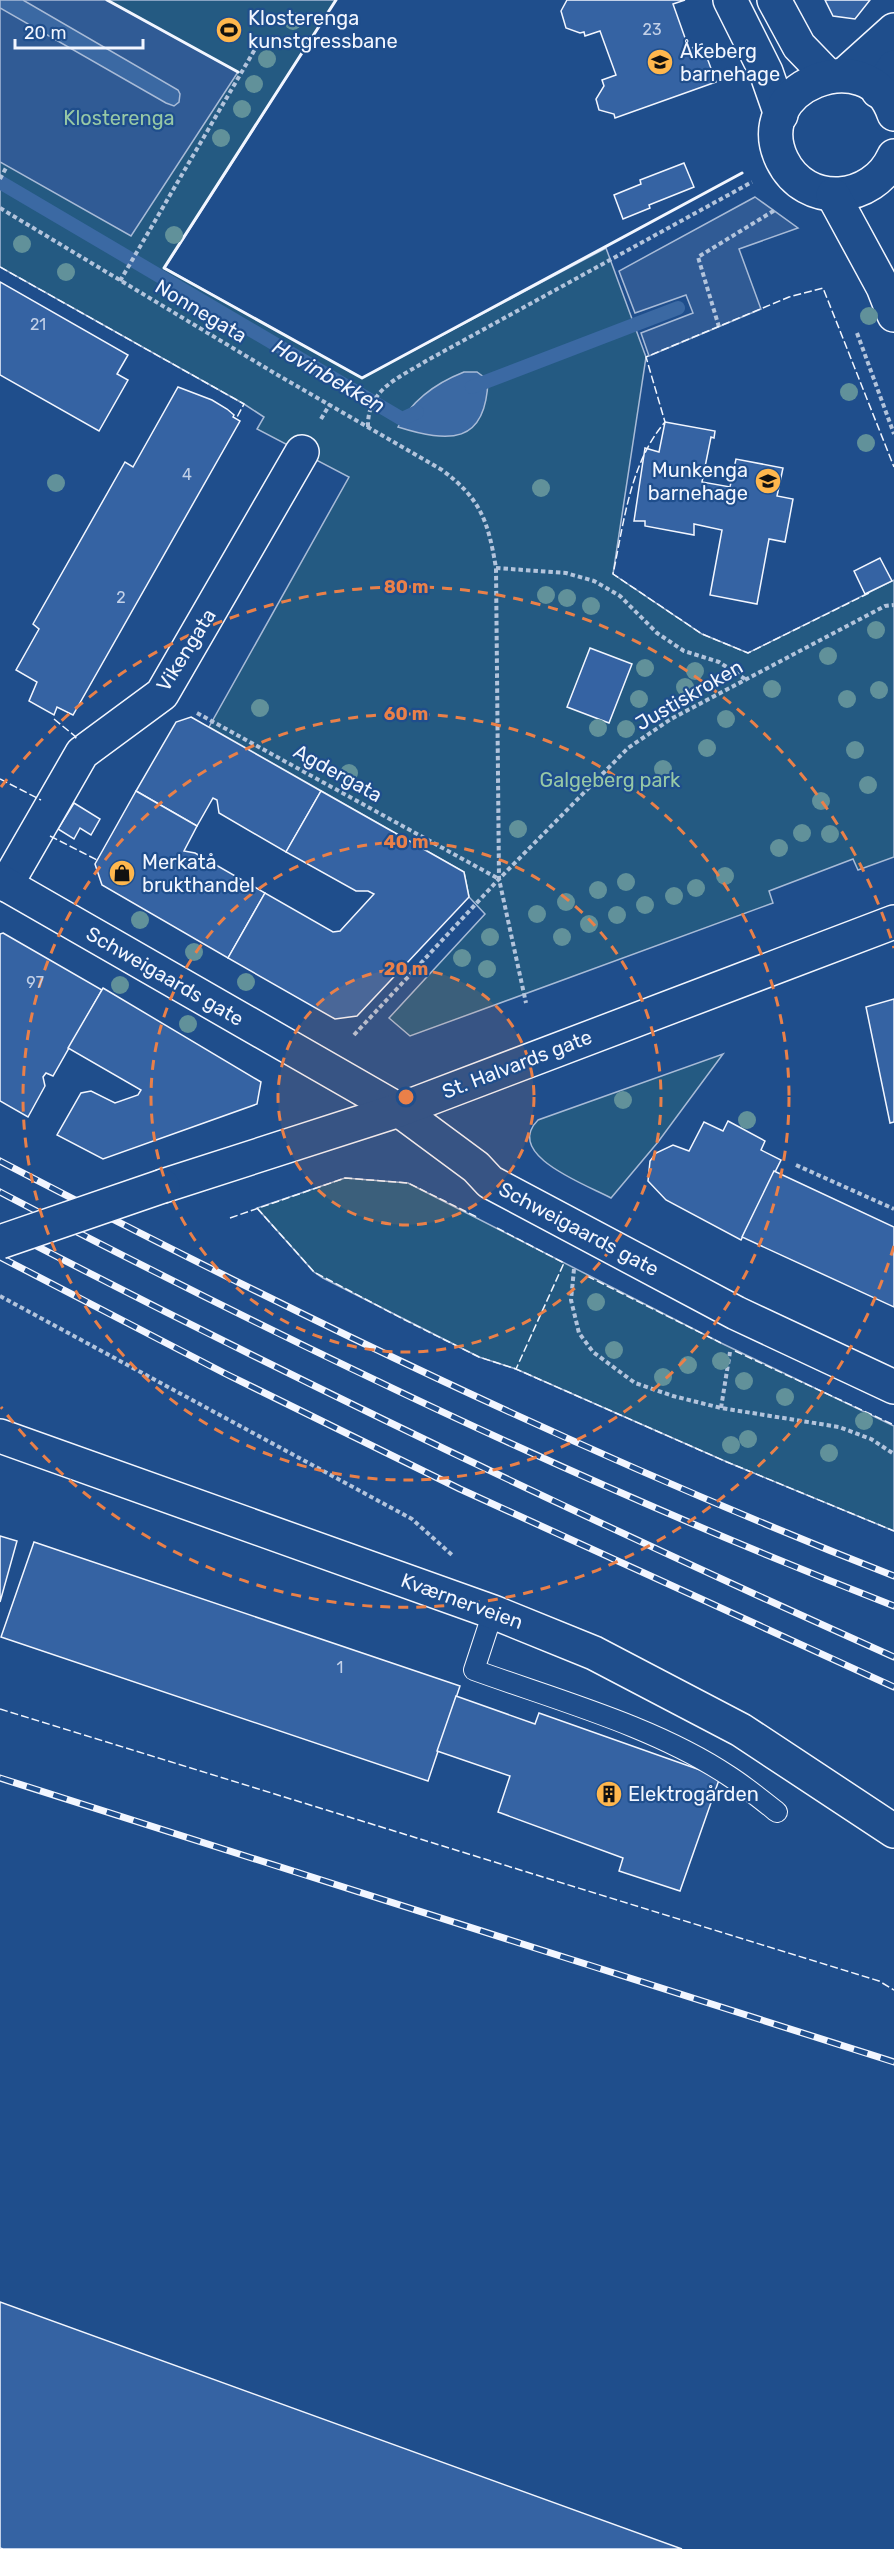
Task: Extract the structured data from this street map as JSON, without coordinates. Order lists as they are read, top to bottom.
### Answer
{
  "streets": {
    "main road": [
      "Vikengata",
      "Schweigaards gate",
      "St. Halvards gate",
      "Kværnerveien"
    ],
    "path": ["Nonnegata", "Justiskroken", "Agdergata"]
  },
  "crossings": [
    ["Nonnegata", "Justiskroken"],
    ["Nonnegata", "Agdergata"],
    ["Vikengata", "Agdergata"],
    ["Vikengata", "Schweigaards gate"],
    ["Justiskroken", "Agdergata"],
    ["Schweigaards gate", "St. Halvards gate"]
  ],
  "water": ["Hovinbekken"],
  "parks": ["Klosterenga", "Galgeberg park"],
  "places": {
    "sports": ["Klosterenga kunstgressbane"],
    "school or university": ["Åkeberg barnehage", "Munkenga barnehage"],
    "shop": ["Merkatå brukthandel"],
    "building": ["Elektrogården"]
  },
  "house_numbers": [
    "23",
    "21",
    "4",
    "2",
    "97",
    "1"
  ],
  "scale_bar": "20 m",
  "rings": [
    "80 m",
    "60 m",
    "40 m",
    "20 m"
  ]
}
